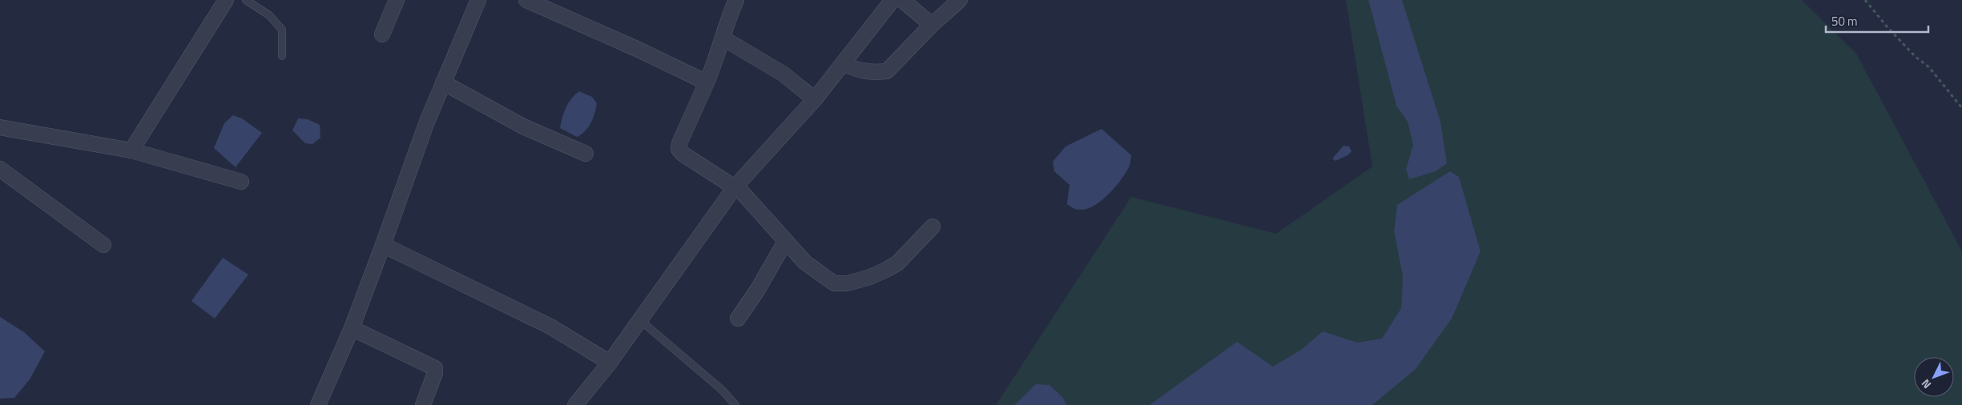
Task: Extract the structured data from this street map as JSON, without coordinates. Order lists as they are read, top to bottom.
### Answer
{
  "scale_bar": "50 m",
  "north": "bottom left"
}
